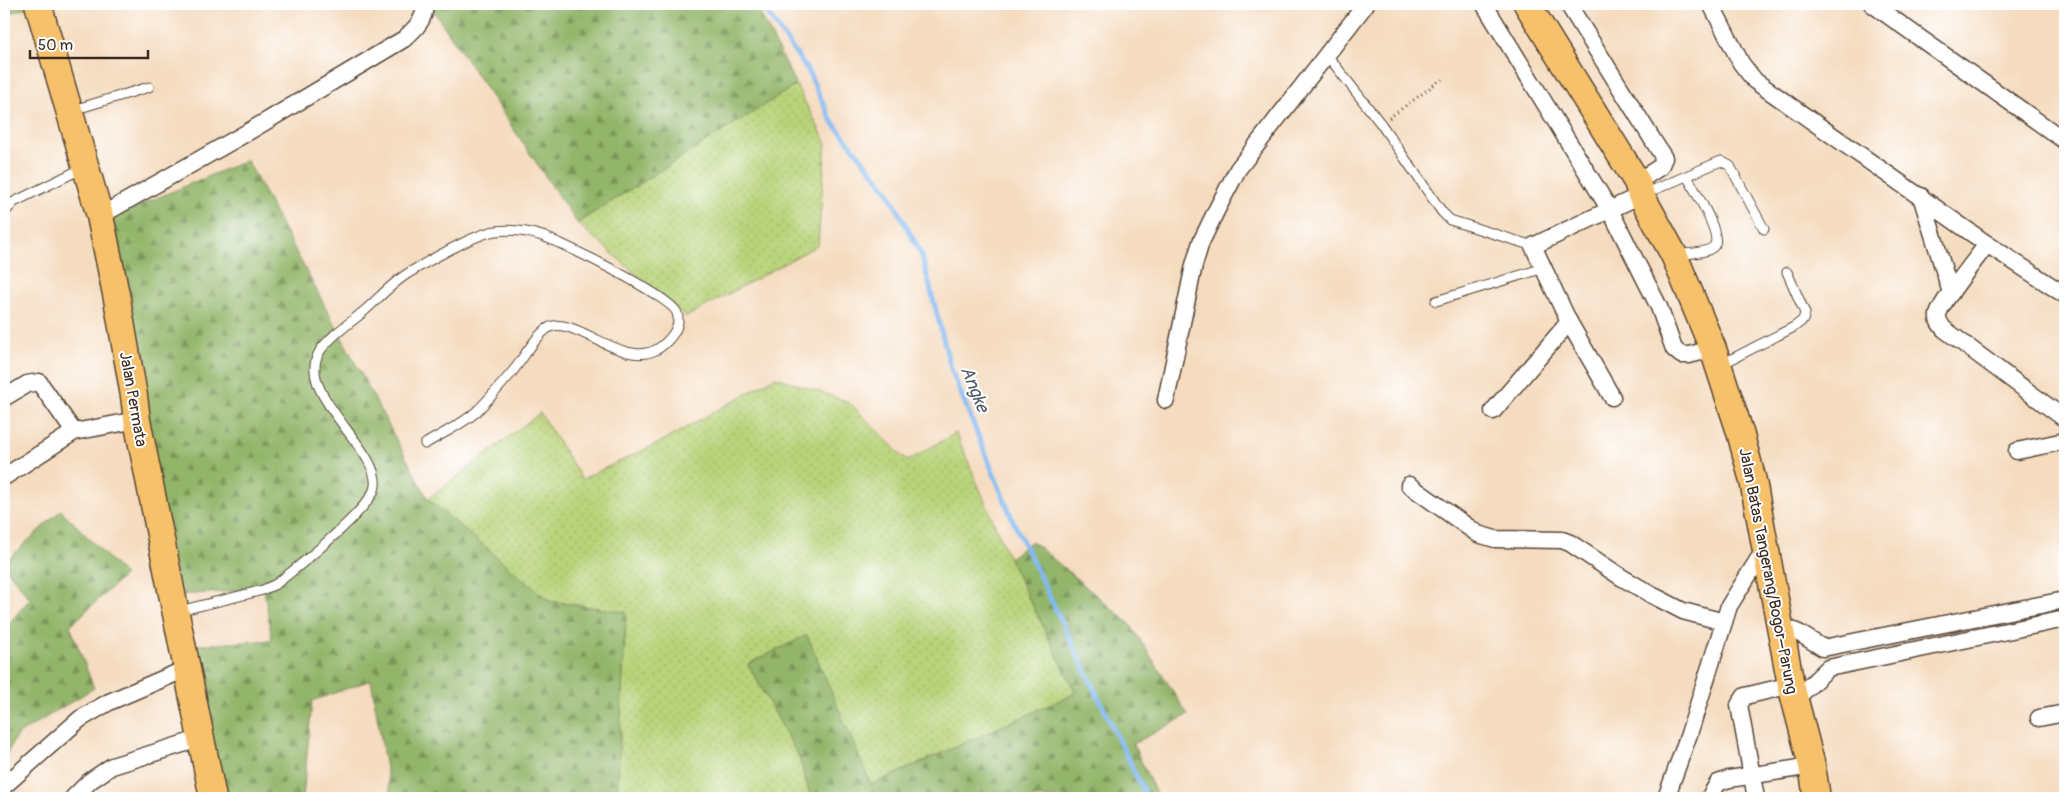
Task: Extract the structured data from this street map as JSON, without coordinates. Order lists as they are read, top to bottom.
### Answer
{
  "streets": {
    "main road": ["Jalan Permata", "Jalan Batas Tangerang/Bogor–Parung"]
  },
  "water": ["Angke"],
  "scale_bar": "50 m"
}
